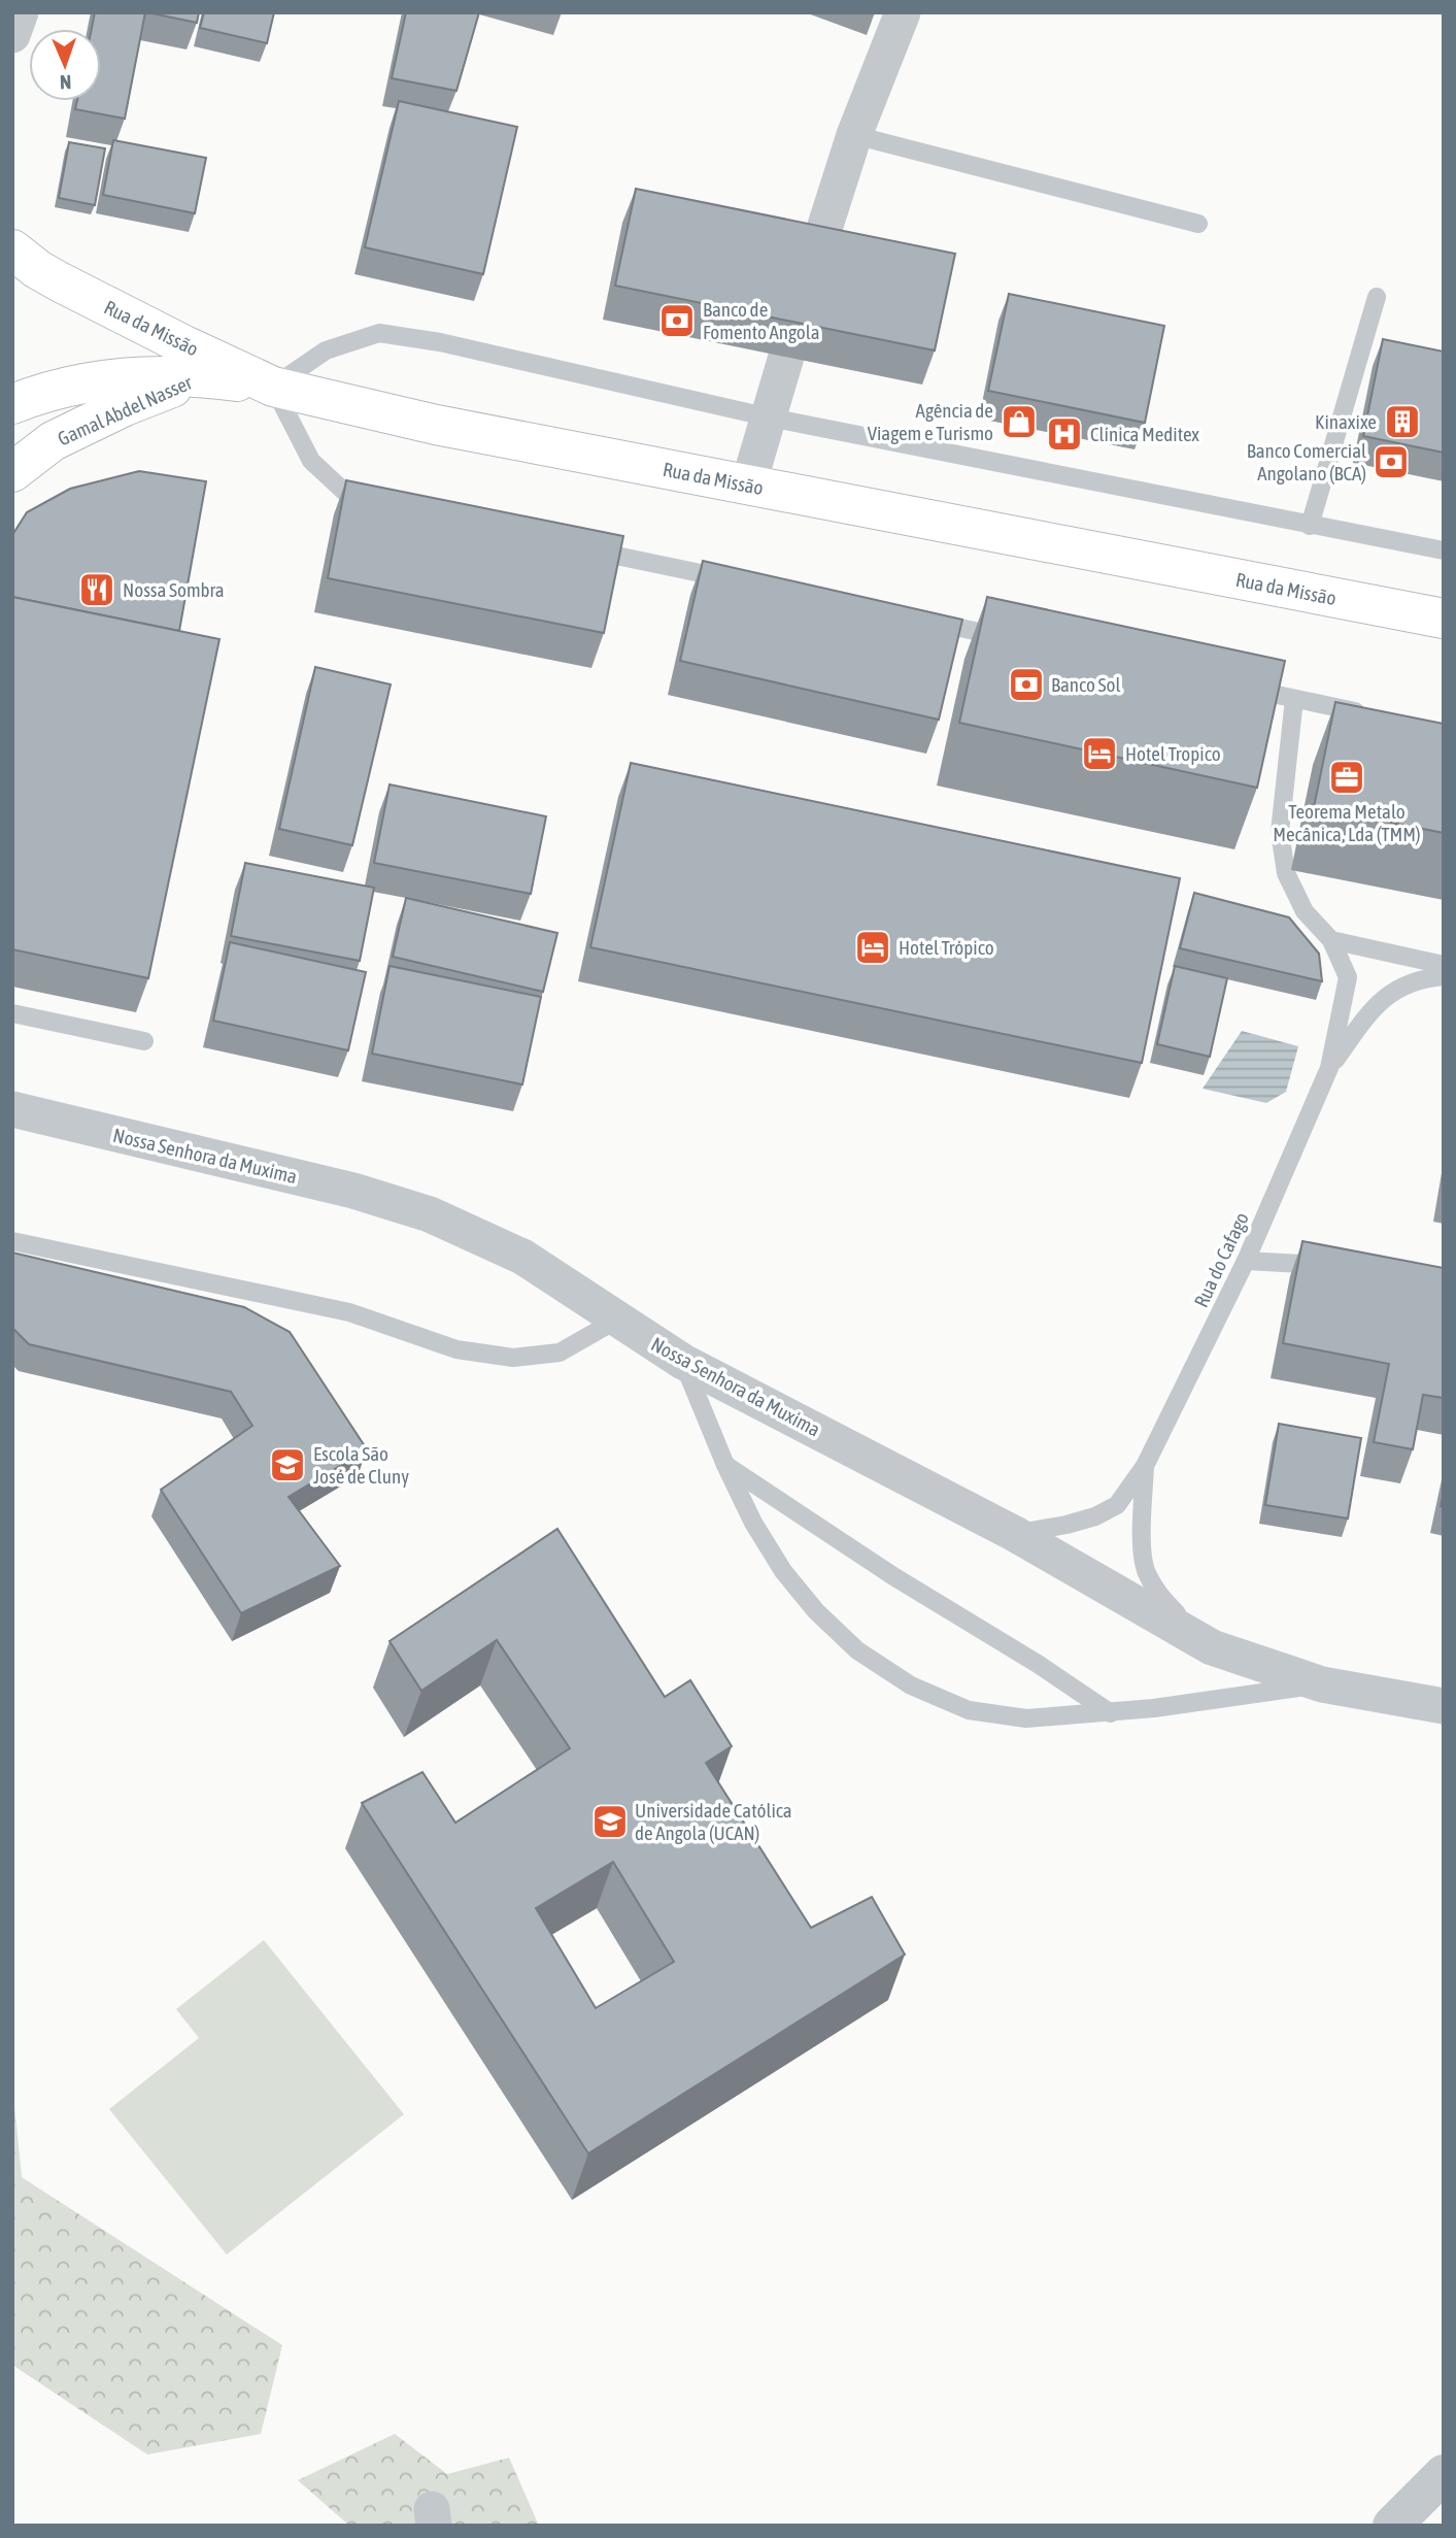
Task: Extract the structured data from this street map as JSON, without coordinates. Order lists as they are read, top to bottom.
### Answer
{
  "streets": {
    "main road": ["Rua da Missão", "Gamal Abdel Nasser"],
    "street": ["Nossa Senhora da Muxima"],
    "lane": ["Rua do Cafago"]
  },
  "crossings": [
    ["Rua da Missão", "Gamal Abdel Nasser"],
    ["Nossa Senhora da Muxima", "Rua do Cafago"]
  ],
  "places": {
    "bank": ["Banco de Fomento Angola", "Banco Comercial Angolano (BCA)", "Banco Sol"],
    "shop": ["Agência de Viagem e Turismo"],
    "building": ["Kinaxixe"],
    "hospital": ["Clínica Meditex"],
    "restaurant": ["Nossa Sombra"],
    "hotel": ["Hotel Tropico", "Hotel Trópico"],
    "office": ["Teorema Metalo Mecânica, Lda (TMM)"],
    "school or university": ["Escola São José de Cluny", "Universidade Católica de Angola (UCAN)"]
  },
  "north": "bottom"
}
